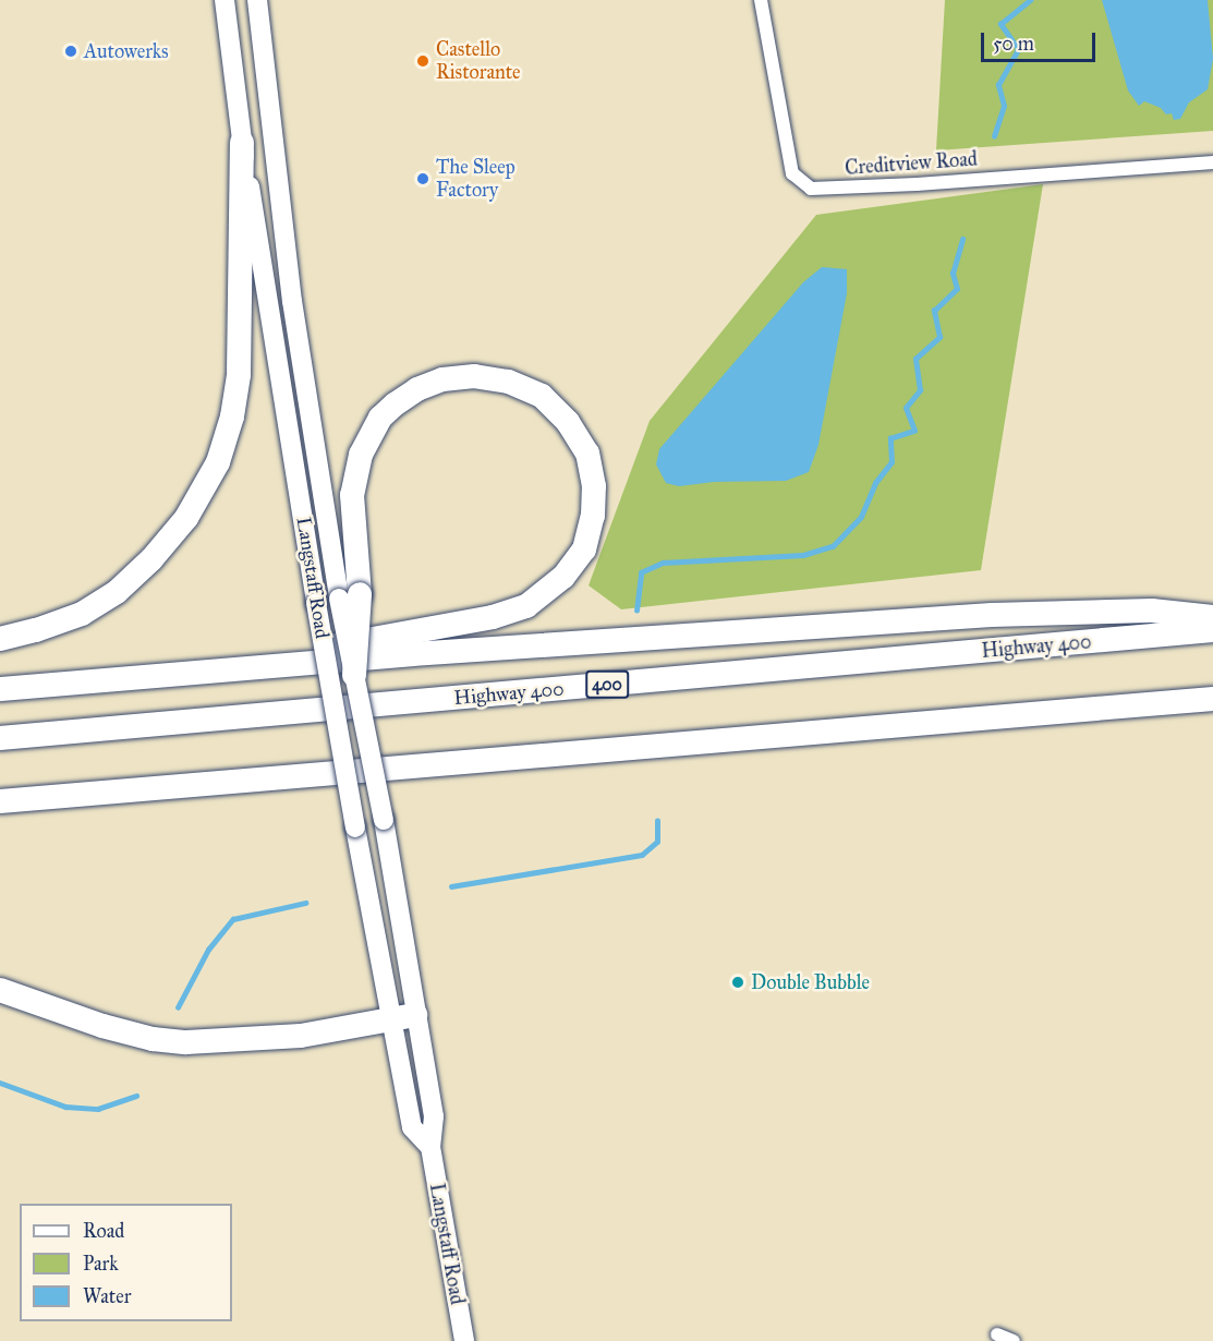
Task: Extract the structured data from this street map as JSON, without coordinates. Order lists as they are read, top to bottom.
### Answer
{
  "streets": {
    "highway": ["Highway 400", "400"],
    "main road": ["Langstaff Road"],
    "street": ["Creditview Road"]
  },
  "places": [
    "Autowerks",
    "Castello Ristorante",
    "The Sleep Factory",
    "Double Bubble"
  ],
  "legend": ["Road", "Park", "Water"],
  "scale_bar": "50 m"
}
